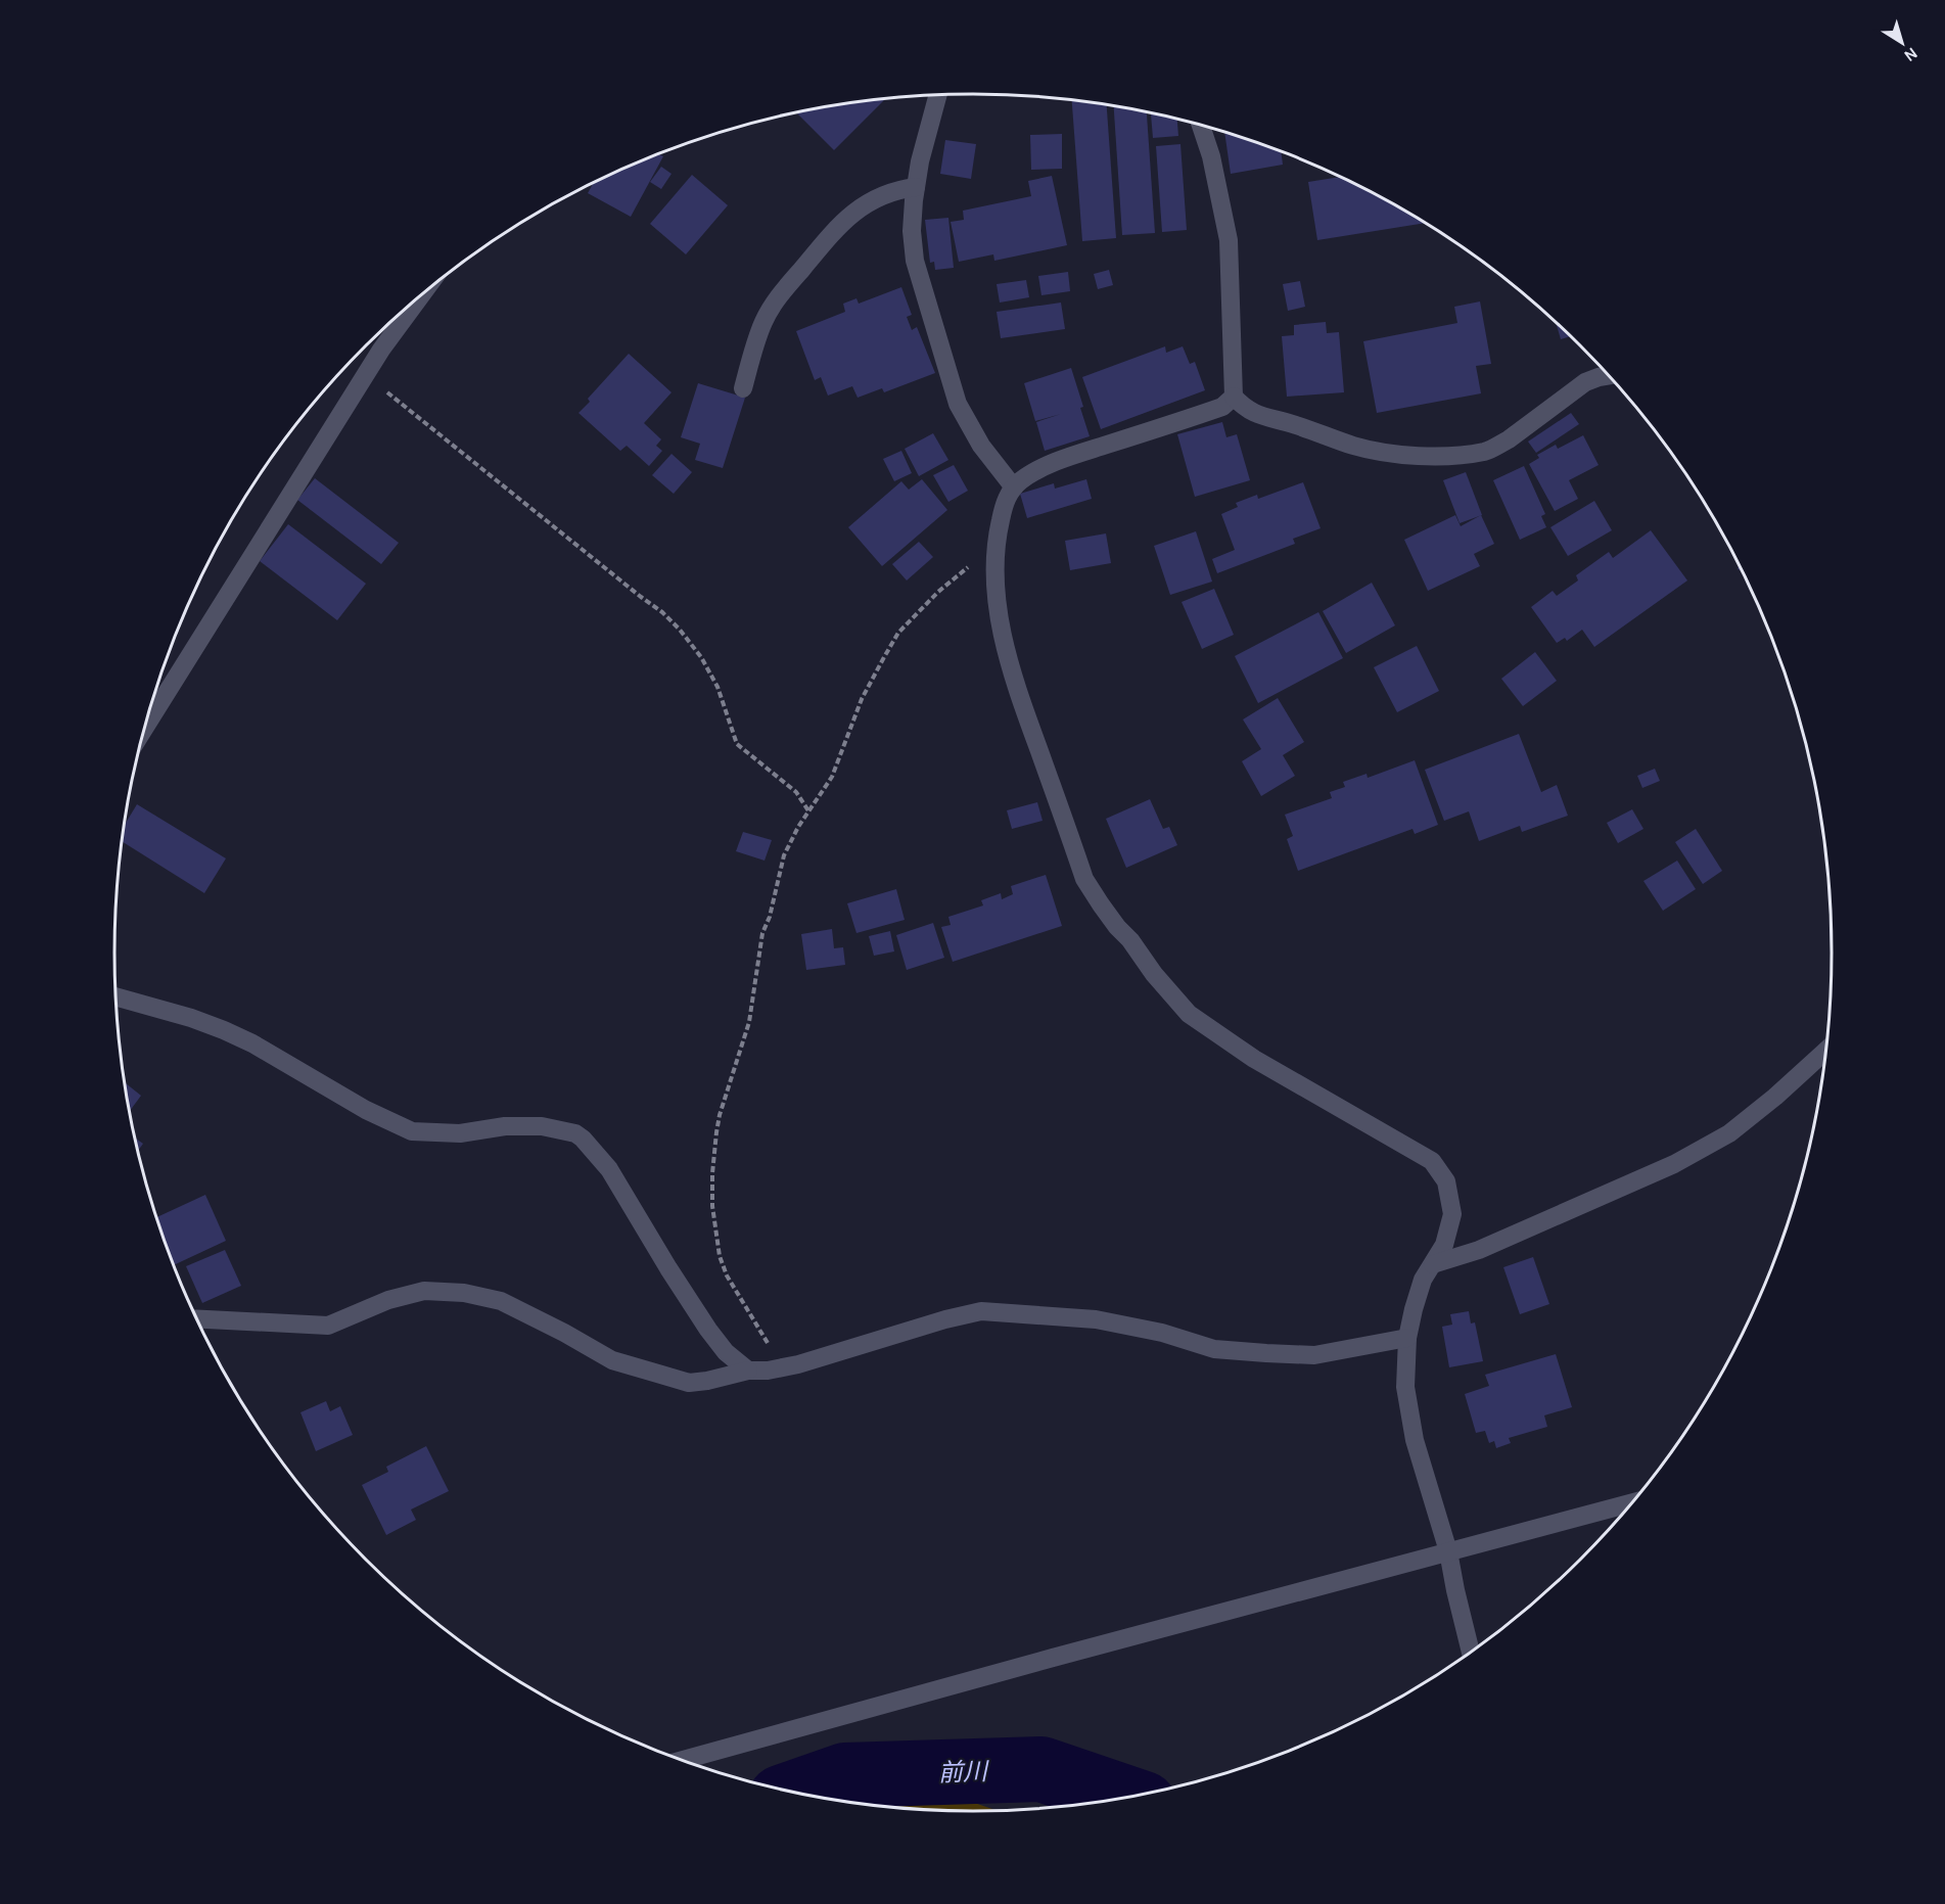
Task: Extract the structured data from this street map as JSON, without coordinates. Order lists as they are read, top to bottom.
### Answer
{
  "water": ["前川"],
  "north": "bottom right"
}
